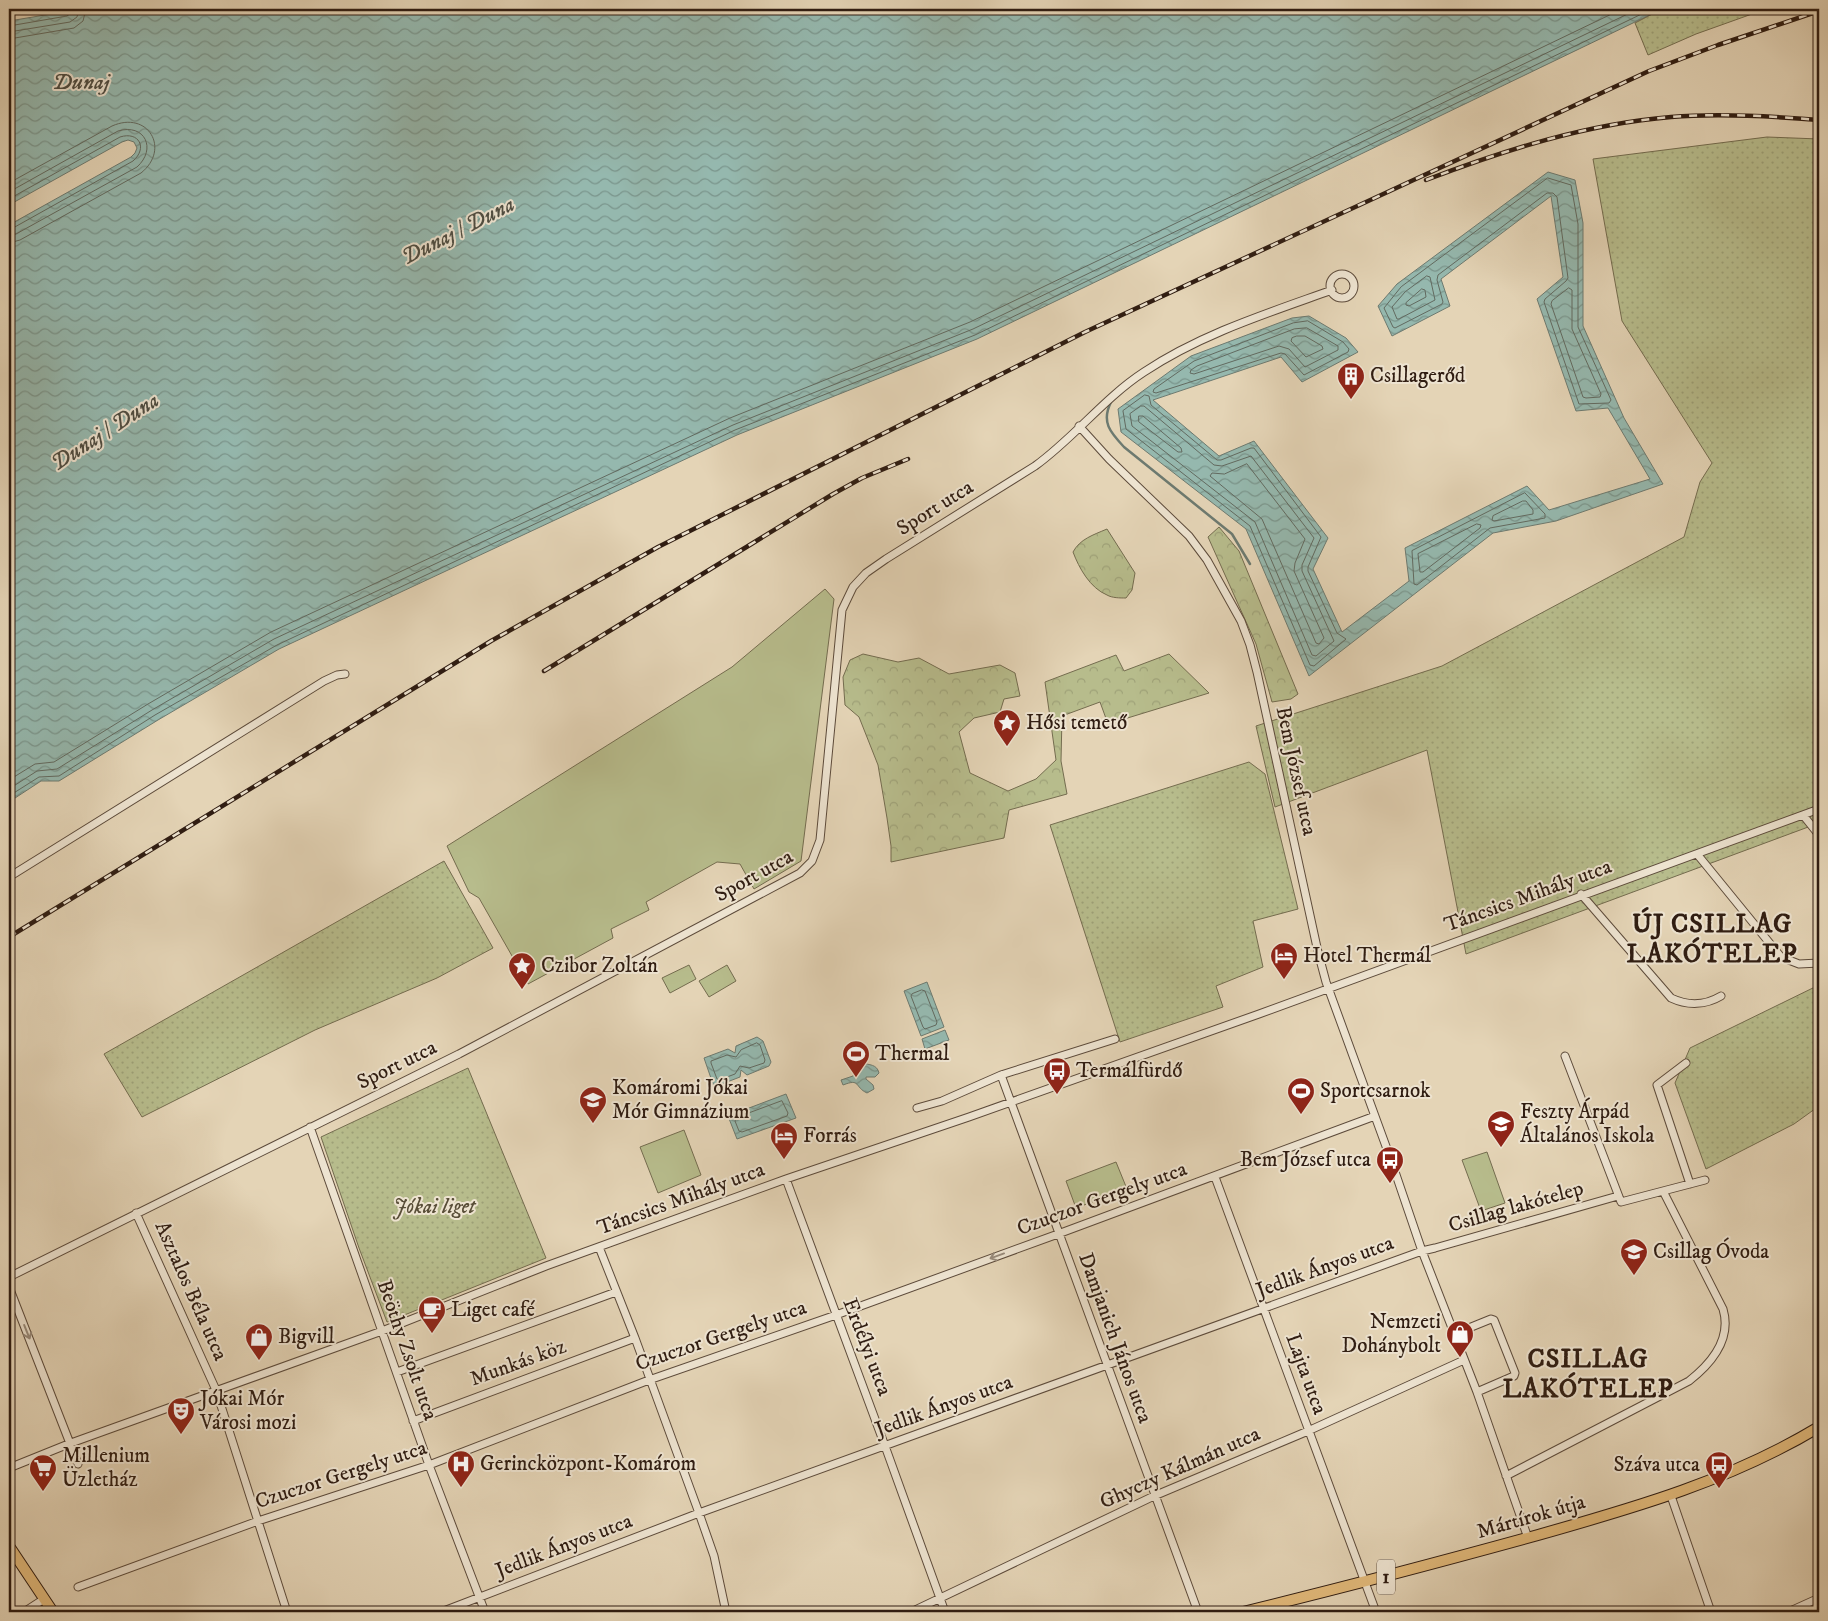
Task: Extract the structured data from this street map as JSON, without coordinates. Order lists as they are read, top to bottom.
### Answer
{
  "streets": {
    "main road": ["Mártírok útja", "1"],
    "street": [
      "Sport utca",
      "Bem József utca",
      "Táncsics Mihály utca",
      "Czuczor Gergely utca",
      "Csillag lakótelep",
      "Jedlik Ányos utca",
      "Asztalos Béla utca",
      "Damjanich János utca",
      "Erdélyi utca",
      "Beöthy Zsolt utca",
      "Munkás köz",
      "Lajta utca",
      "Ghyczy Kálmán utca"
    ]
  },
  "crossings": [
    ["Sport utca", "Bem József utca"],
    ["Sport utca", "Asztalos Béla utca"],
    ["Sport utca", "Beöthy Zsolt utca"],
    ["Bem József utca", "Táncsics Mihály utca"],
    ["Bem József utca", "Czuczor Gergely utca"],
    ["Bem József utca", "Csillag lakótelep"],
    ["Bem József utca", "Jedlik Ányos utca"],
    ["Bem József utca", "Ghyczy Kálmán utca"],
    ["Bem József utca", "Mártírok útja"],
    ["Táncsics Mihály utca", "Asztalos Béla utca"],
    ["Táncsics Mihály utca", "Damjanich János utca"],
    ["Táncsics Mihály utca", "Erdélyi utca"],
    ["Táncsics Mihály utca", "Beöthy Zsolt utca"],
    ["Czuczor Gergely utca", "Asztalos Béla utca"],
    ["Czuczor Gergely utca", "Damjanich János utca"],
    ["Czuczor Gergely utca", "Erdélyi utca"],
    ["Czuczor Gergely utca", "Beöthy Zsolt utca"],
    ["Czuczor Gergely utca", "Lajta utca"],
    ["Csillag lakótelep", "Jedlik Ányos utca"],
    ["Jedlik Ányos utca", "Damjanich János utca"],
    ["Jedlik Ányos utca", "Erdélyi utca"],
    ["Jedlik Ányos utca", "Beöthy Zsolt utca"],
    ["Jedlik Ányos utca", "Lajta utca"],
    ["Damjanich János utca", "Ghyczy Kálmán utca"],
    ["Erdélyi utca", "Ghyczy Kálmán utca"],
    ["Beöthy Zsolt utca", "Munkás köz"],
    ["Lajta utca", "Ghyczy Kálmán utca"],
    ["Lajta utca", "Mártírok útja"]
  ],
  "districts": ["ÚJ CSILLAG LAKÓTELEP", "CSILLAG LAKÓTELEP"],
  "water": ["Dunaj", "Dunaj / Duna"],
  "parks": ["Jókai liget"],
  "places": {
    "building": ["Csillagerőd"],
    "place": ["Hősi temető", "Czibor Zoltán"],
    "hotel": ["Hotel Thermál", "Forrás"],
    "sports": ["Thermal", "Sportcsarnok"],
    "bus stop": ["Termálfürdő", "Bem József utca", "Száva utca"],
    "school or university": ["Komáromi Jókai Mór Gimnázium", "Feszty Árpád Általános Iskola", "Csillag Óvoda"],
    "cafe": ["Liget café"],
    "shop": ["Nemzeti Dohánybolt", "Bigvill"],
    "theatre": ["Jókai Mór Városi mozi"],
    "hospital": ["Gerincközpont-Komárom"],
    "supermarket": ["Millenium Üzletház"]
  }
}
